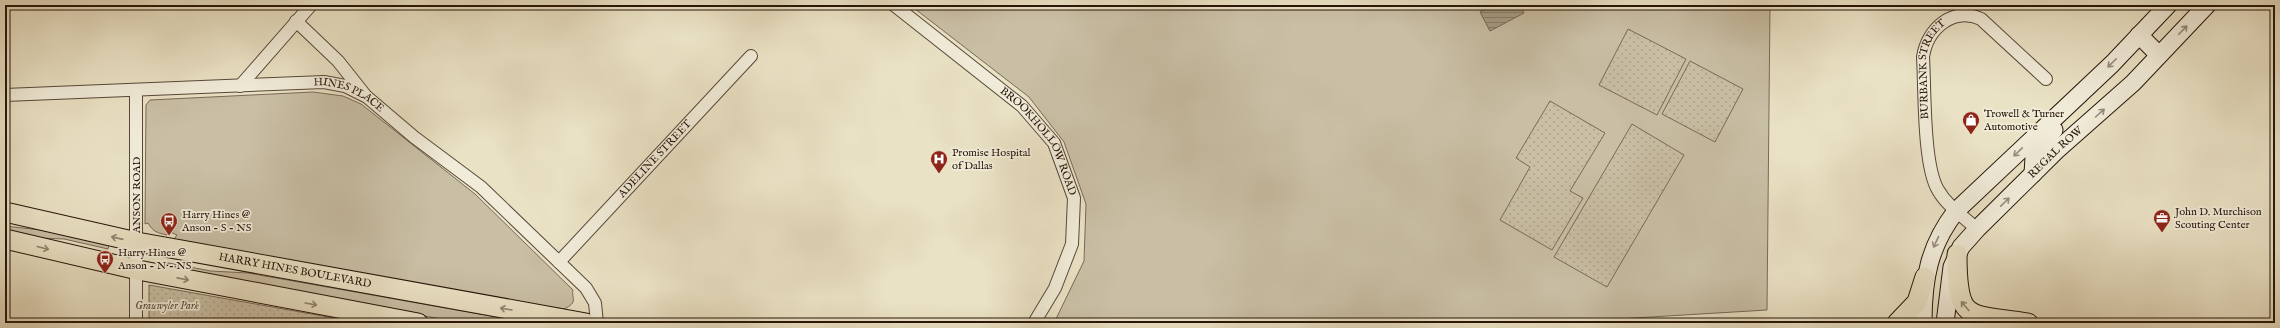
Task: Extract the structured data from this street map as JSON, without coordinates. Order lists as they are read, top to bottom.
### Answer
{
  "streets": {
    "main road": ["REGAL ROW", "HARRY HINES BOULEVARD"],
    "street": [
      "BURBANK STREET",
      "HINES PLACE",
      "BROOKHOLLOW ROAD",
      "ADELINE STREET",
      "ANSON ROAD"
    ]
  },
  "crossings": [
    ["BURBANK STREET", "REGAL ROW"],
    ["HINES PLACE", "ADELINE STREET"],
    ["HINES PLACE", "ANSON ROAD"],
    ["ANSON ROAD", "HARRY HINES BOULEVARD"]
  ],
  "parks": ["Grauwyler Park"],
  "places": {
    "shop": ["Trowell & Turner Automotive"],
    "hospital": ["Promise Hospital of Dallas"],
    "office": ["John D. Murchison Scouting Center"],
    "bus stop": ["Harry Hines @ Anson - S - NS", "Harry Hines @ Anson - N - NS"]
  }
}
